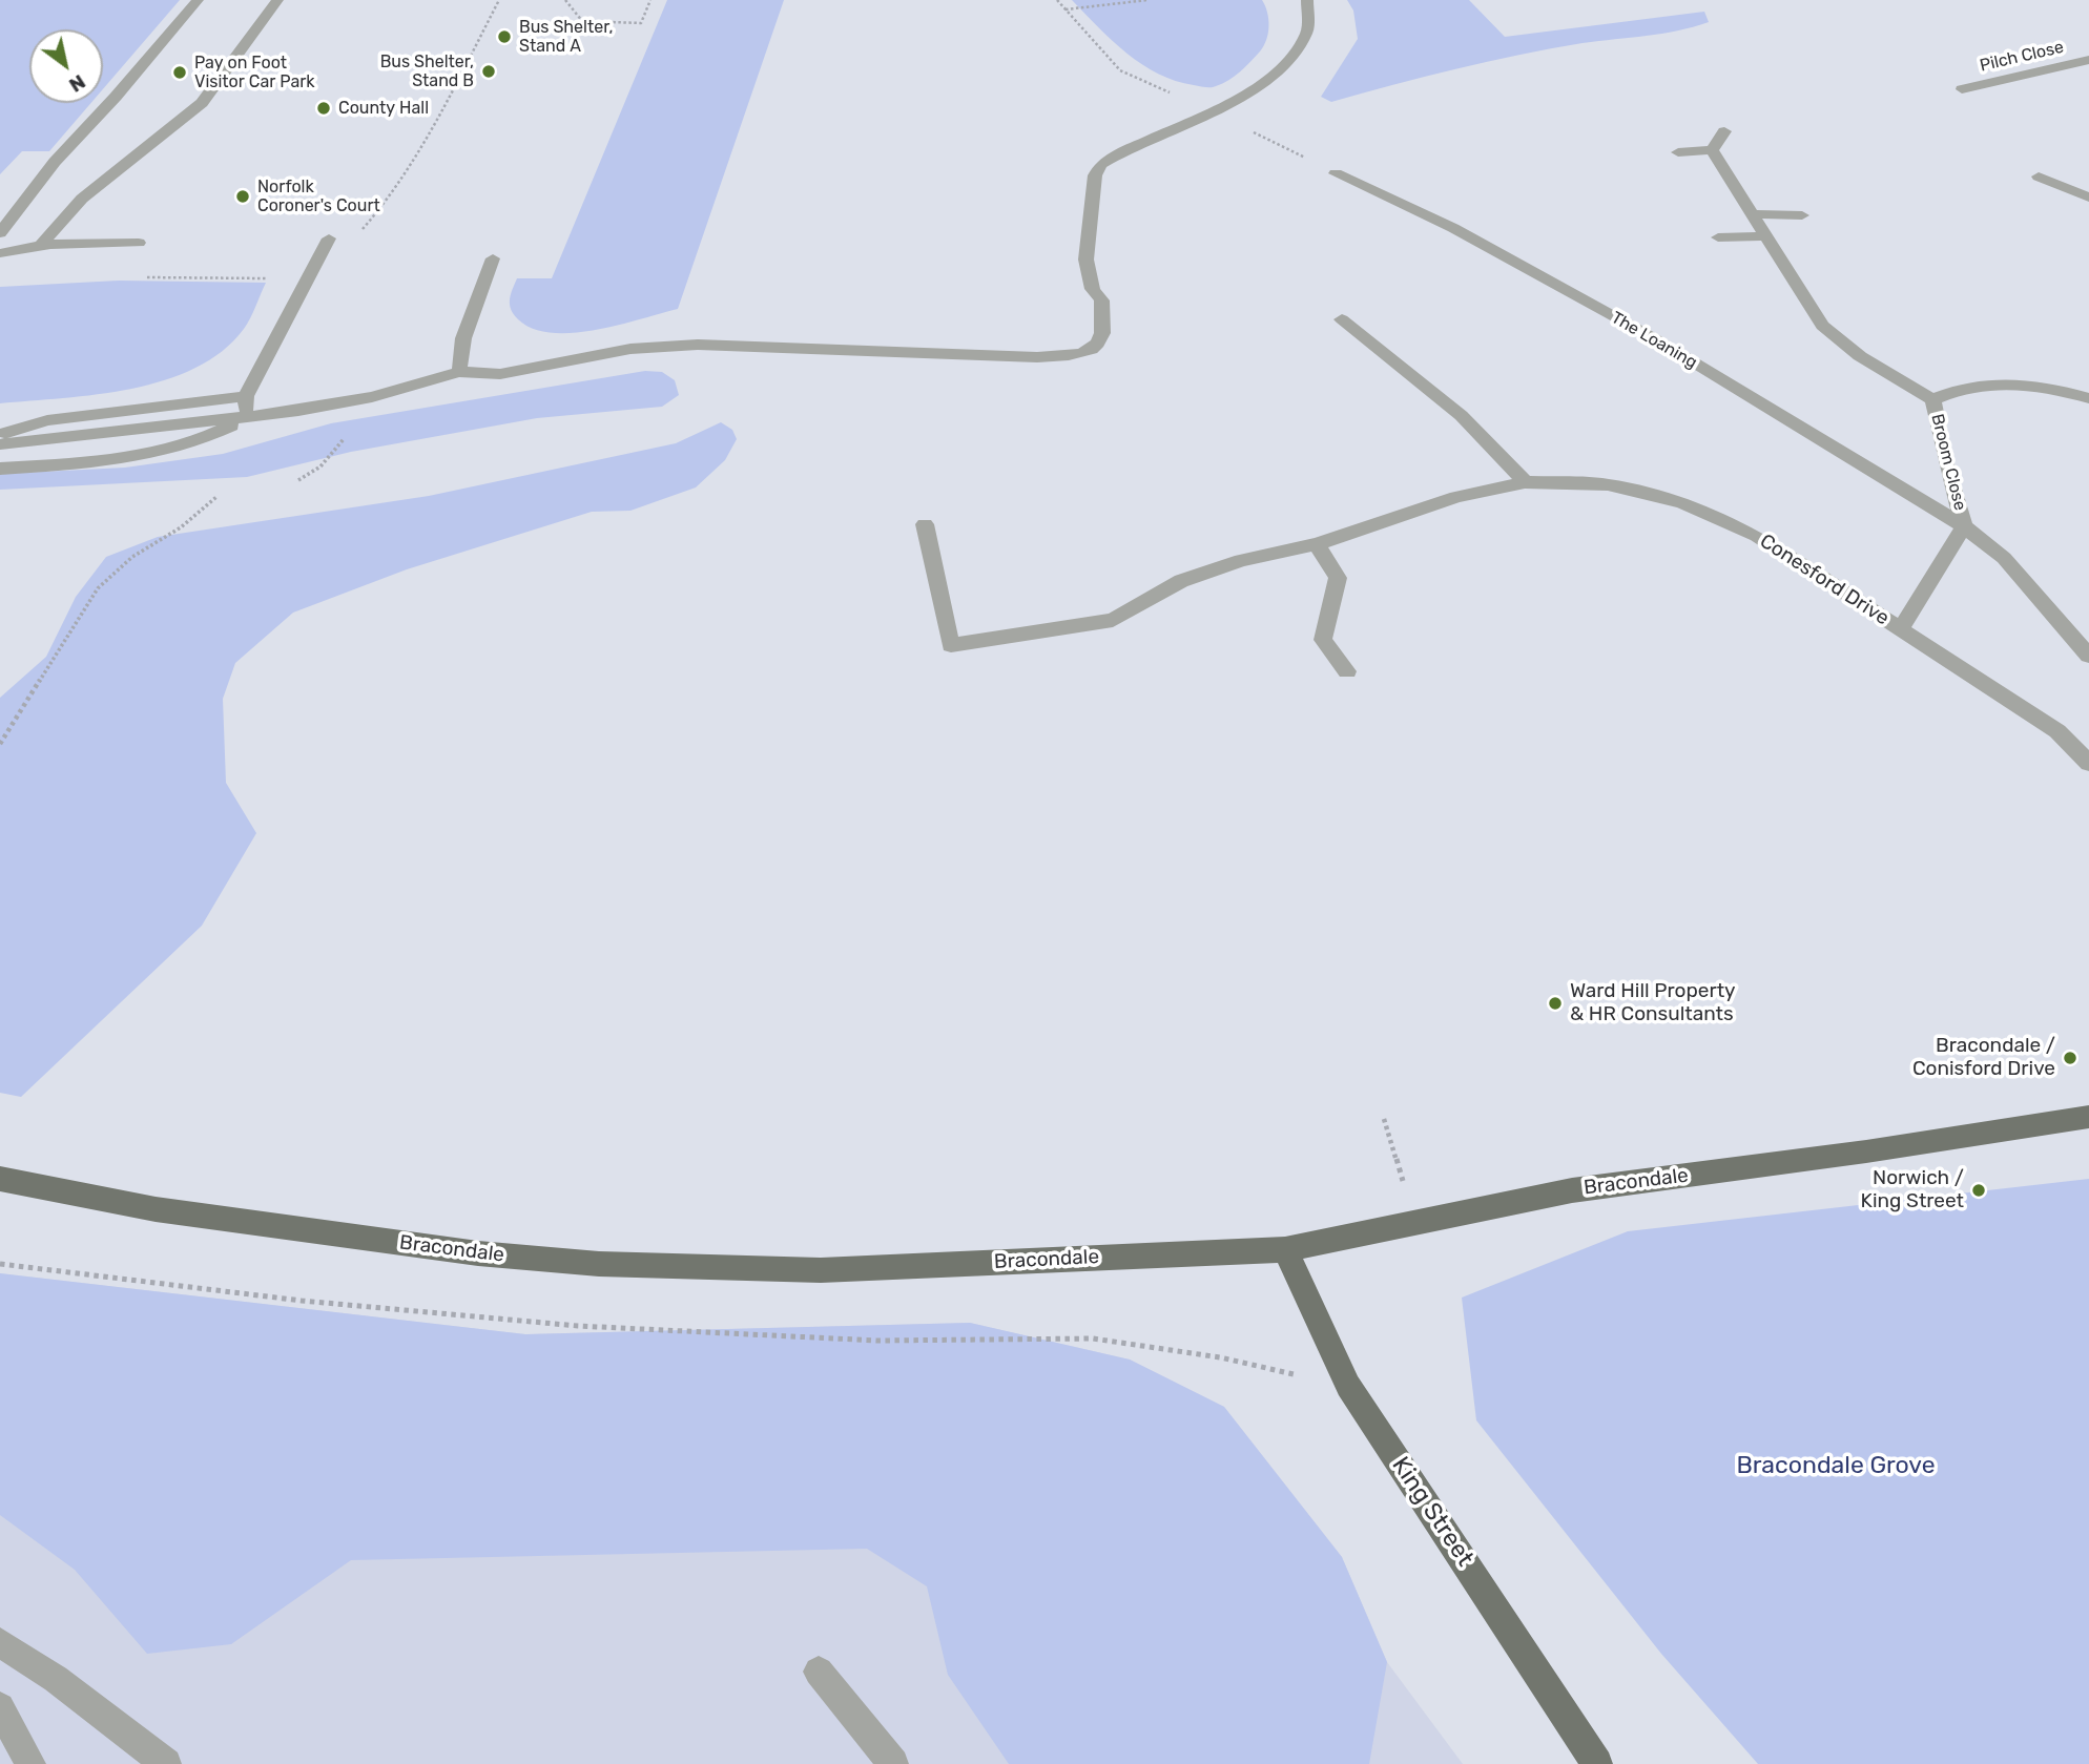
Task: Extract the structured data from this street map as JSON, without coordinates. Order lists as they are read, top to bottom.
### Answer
{
  "streets": {
    "main road": ["Bracondale", "King Street"],
    "street": [
      "Pilch Close",
      "The Loaning",
      "Broom Close",
      "Conesford Drive"
    ]
  },
  "crossings": [
    ["The Loaning", "Broom Close"],
    ["Broom Close", "Conesford Drive"],
    ["Bracondale", "King Street"]
  ],
  "parks": ["Bracondale Grove"],
  "places": [
    "Bus Shelter, Stand A",
    "Bus Shelter, Stand B",
    "Pay on Foot Visitor Car Park",
    "County Hall",
    "Norfolk Coroner's Court",
    "Ward Hill Property & HR Consultants",
    "Bracondale / Conisford Drive",
    "Norwich / King Street"
  ],
  "north": "bottom right"
}
